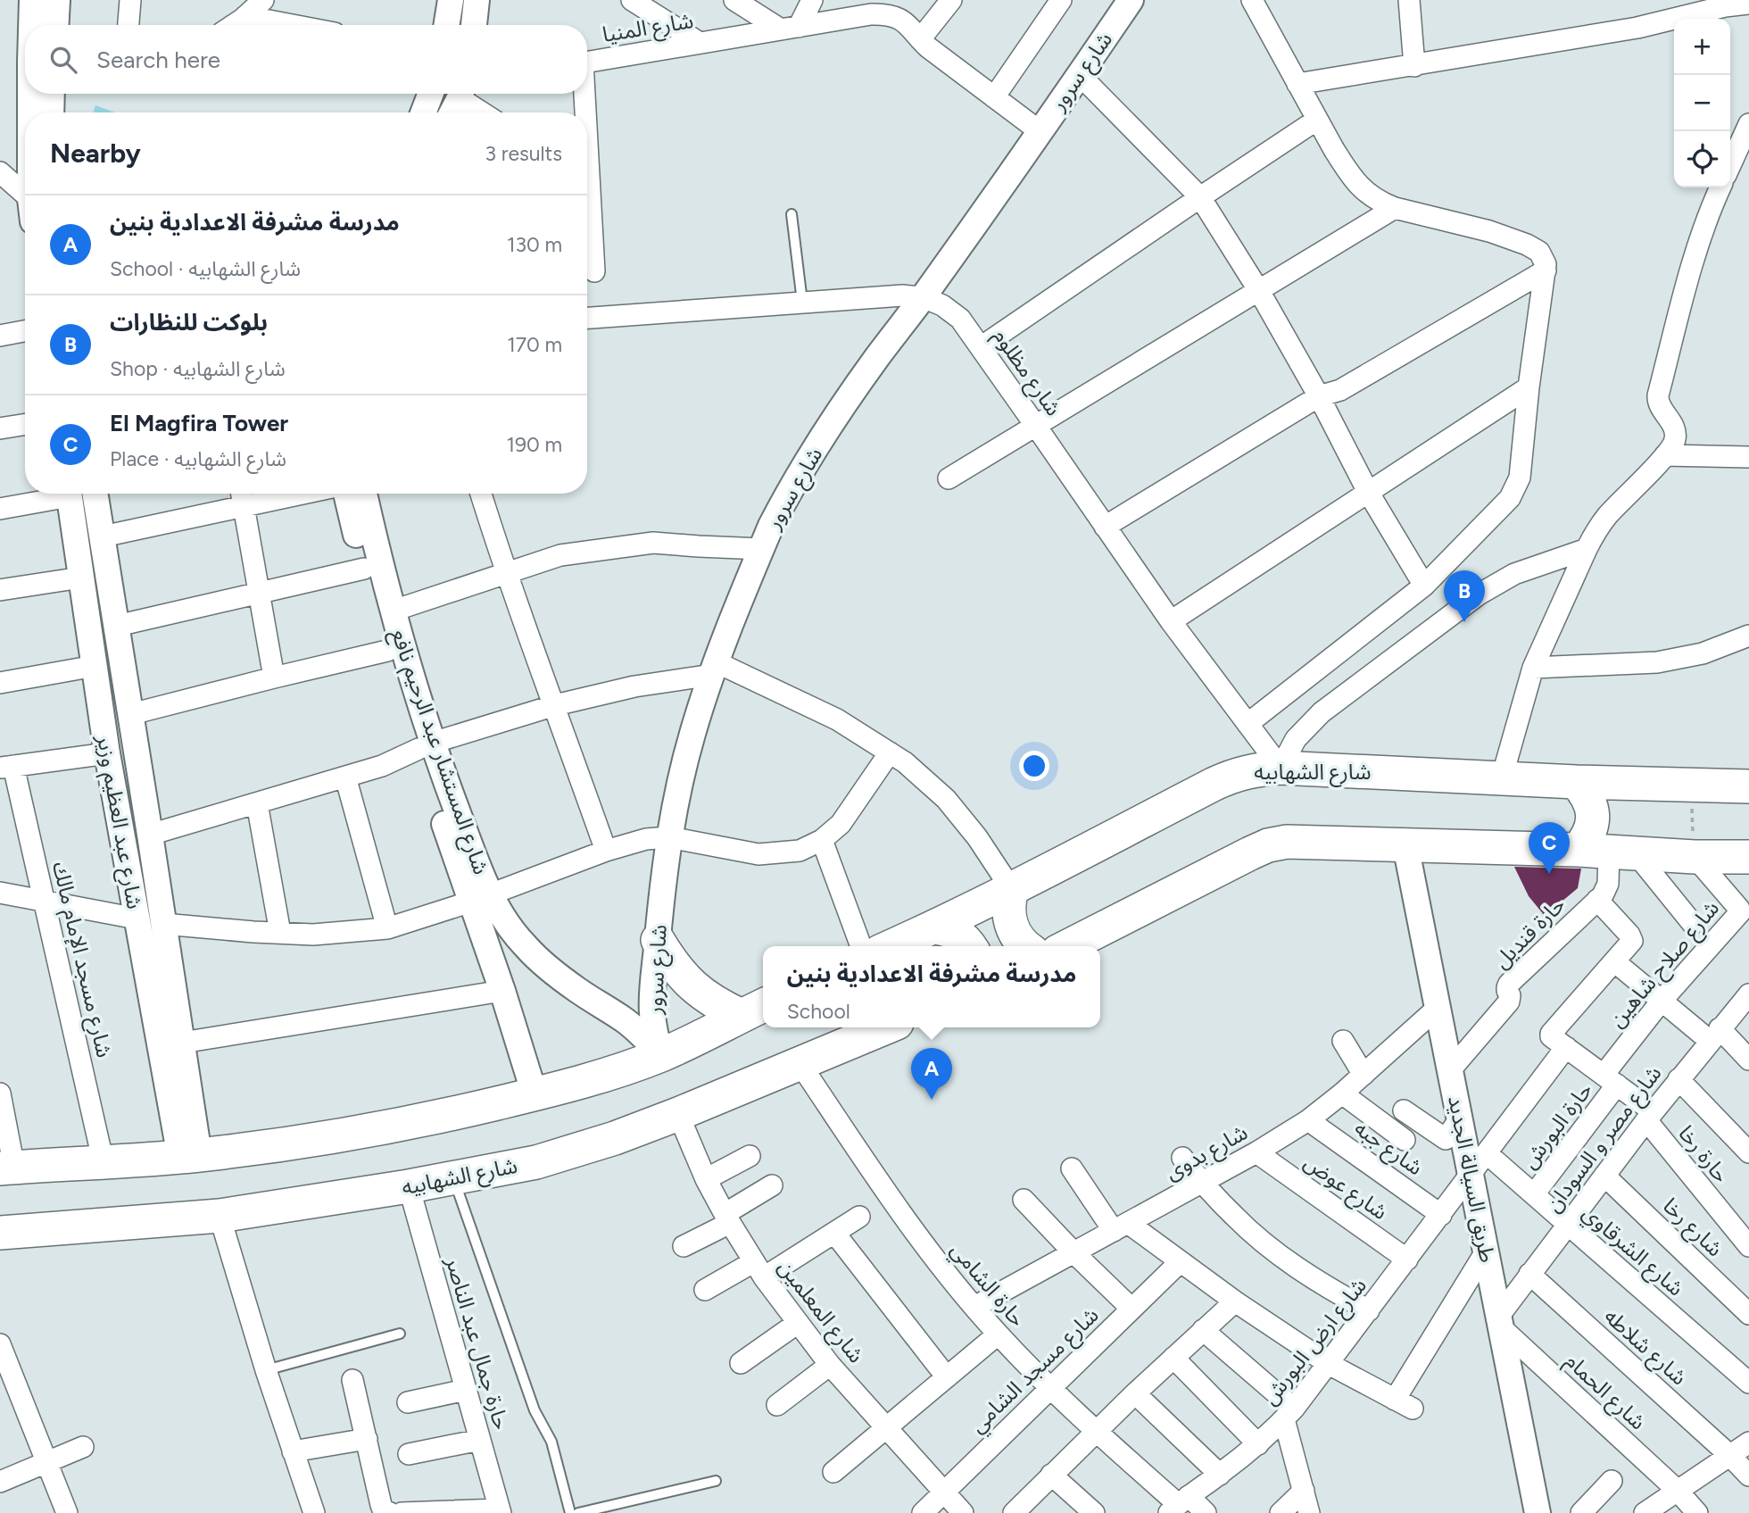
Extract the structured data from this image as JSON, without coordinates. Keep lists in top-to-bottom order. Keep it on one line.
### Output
{"streets":{"highway":["شارع الشهابيه"],"street":["شارع المنيا","شارع سرور","شارع مظلوم","شارع المستشار عبد الرحيم نافع","شارع عبد العظيم وزير","حارة قنديل","شارع مسجد الإمام مالك","شارع صلاح شاهين","حارة البورش","شارع مصر و السودان","شارع جبه","شارع بدوى","حارة رخا","طريق السيالة الجديد","شارع عوض","شارع رخا","شارع الشرقاوي","حارة الشامي","شارع المعلمين","شارع ارض البورش","حارة جمال عبد الناصر","شارع شلاطه","شارع مسجد الشامي","شارع الحمام"]},"crossings":[["شارع سرور","شارع مظلوم"],["شارع سرور","شارع المستشار عبد الرحيم نافع"],["شارع مظلوم","شارع الشهابيه"],["شارع الشهابيه","حارة الشامي"],["شارع الشهابيه","شارع المعلمين"],["شارع الشهابيه","حارة جمال عبد الناصر"],["حارة قنديل","طريق السيالة الجديد"],["حارة قنديل","شارع ارض البورش"],["شارع صلاح شاهين","حارة البورش"],["شارع صلاح شاهين","حارة رخا"],["حارة البورش","حارة رخا"],["حارة البورش","شارع الشرقاوي"],["شارع مصر و السودان","حارة رخا"],["شارع مصر و السودان","طريق السيالة الجديد"],["شارع مصر و السودان","شارع رخا"],["شارع مصر و السودان","شارع الشرقاوي"],["شارع مصر و السودان","شارع شلاطه"],["شارع مصر و السودان","شارع الحمام"],["شارع جبه","شارع بدوى"],["شارع جبه","شارع ارض البورش"],["شارع بدوى","طريق السيالة الجديد"],["شارع بدوى","شارع عوض"],["شارع بدوى","حارة الشامي"],["حارة رخا","شارع ارض البورش"],["طريق السيالة الجديد","شارع ارض البورش"],["طريق السيالة الجديد","شارع الحمام"],["شارع عوض","شارع ارض البورش"],["شارع الشرقاوي","شارع ارض البورش"],["حارة الشامي","شارع ارض البورش"],["حارة الشامي","شارع مسجد الشامي"],["شارع المعلمين","شارع مسجد الشامي"]],"page":{"map_buttons":["+","−"],"search":"Search here","heading":["Nearby","3 results"],"list":[{"mark":"A","name":"مدرسة مشرفة الاعدادية بنين","note":"School · شارع الشهابيه","value":"130 m"},{"mark":"B","name":"بلوكت للنظارات","note":"Shop · شارع الشهابيه","value":"170 m"},{"mark":"C","name":"El Magfira Tower","note":"Place · شارع الشهابيه","value":"190 m"}],"pins":["B","C","A"],"popup":["مدرسة مشرفة الاعدادية بنين","School"]}}
